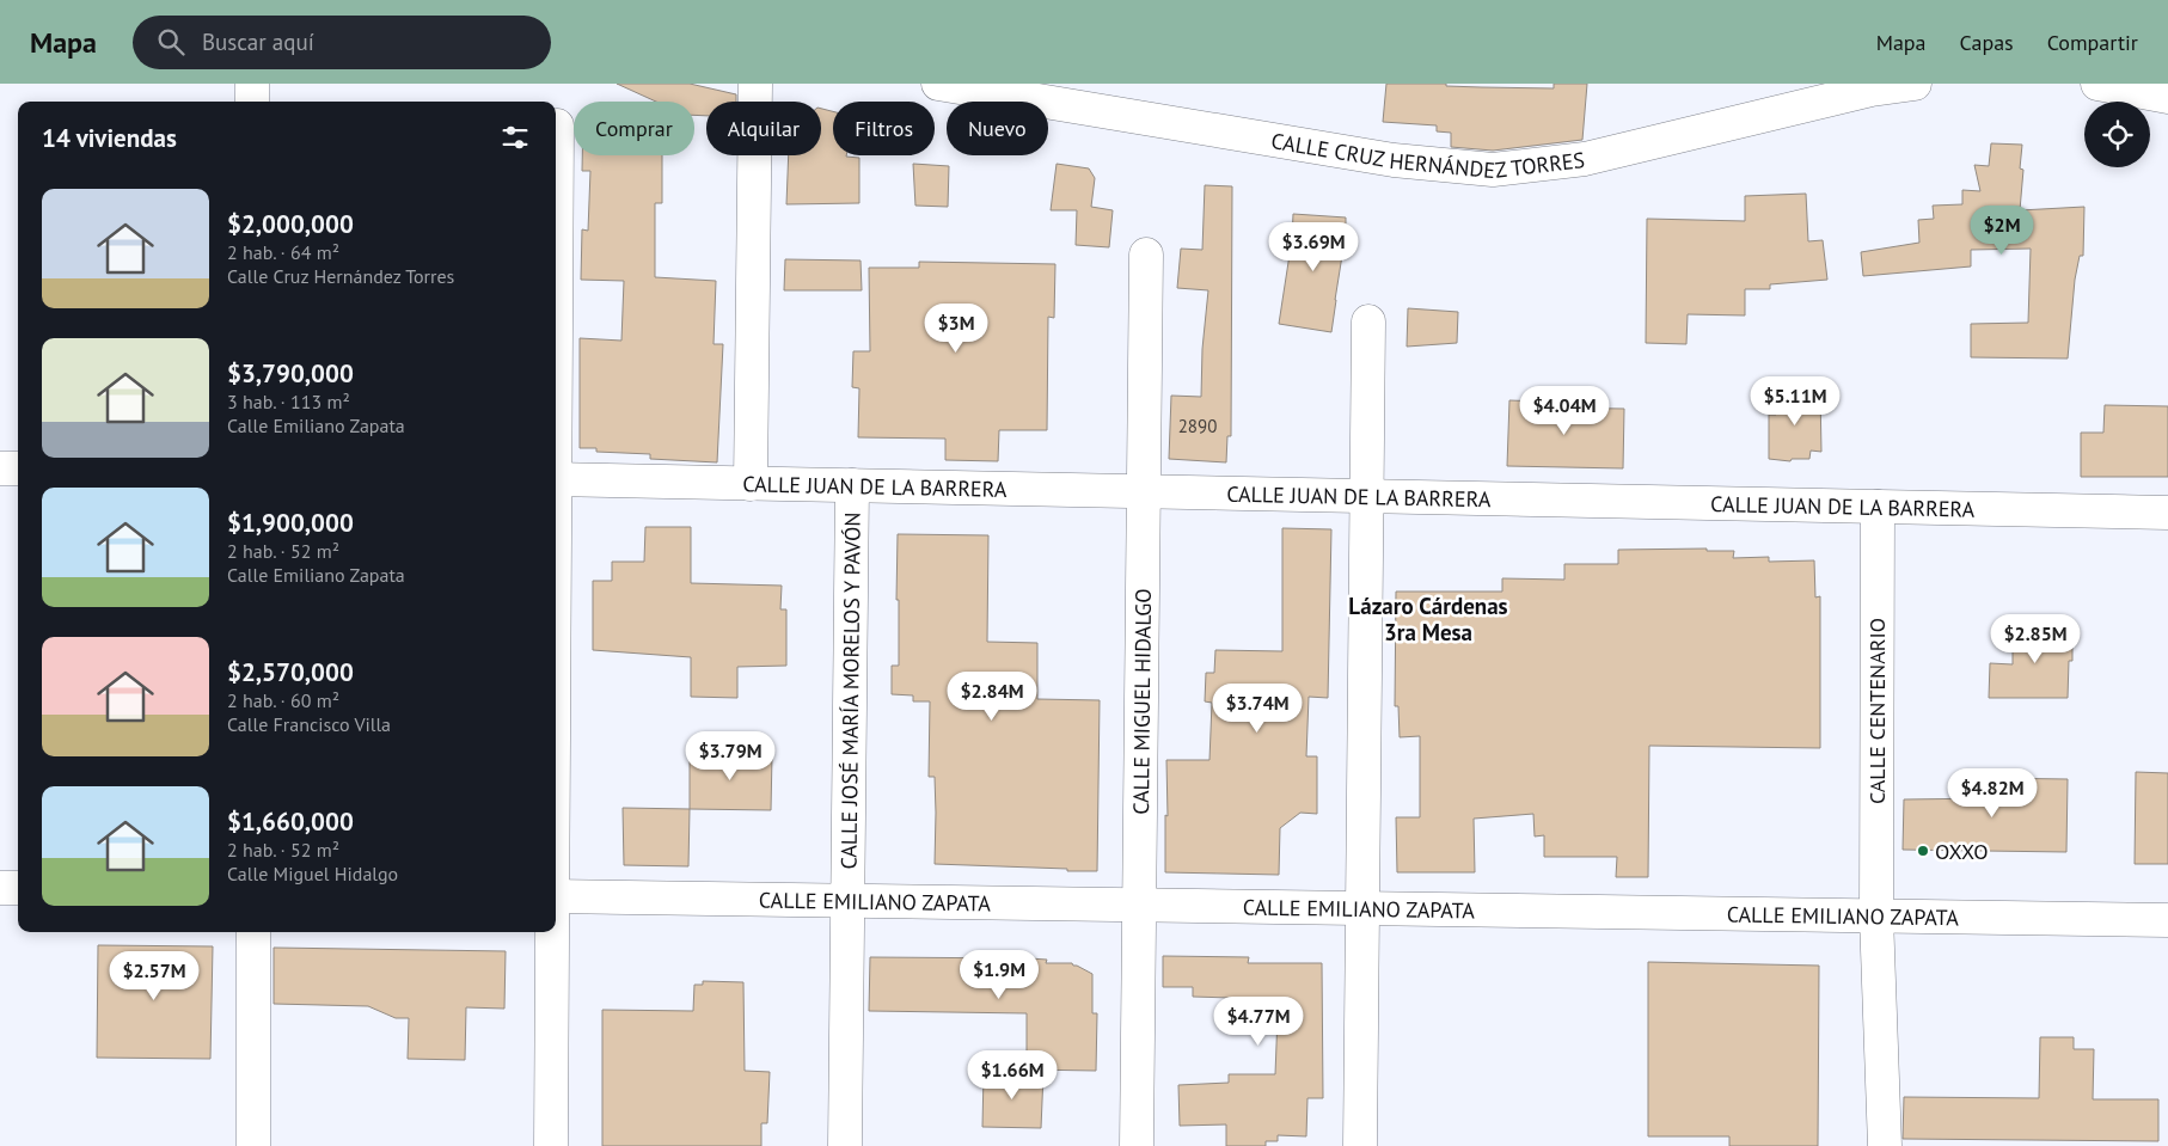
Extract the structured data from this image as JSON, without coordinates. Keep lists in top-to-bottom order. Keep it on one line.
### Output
{"streets":{"street":["CALLE CRUZ HERNÁNDEZ TORRES","CALLE JUAN DE LA BARRERA","CALLE JOSÉ MARÍA MORELOS Y PAVÓN","CALLE MIGUEL HIDALGO","CALLE CENTENARIO","CALLE EMILIANO ZAPATA"]},"crossings":[["CALLE JUAN DE LA BARRERA","CALLE JOSÉ MARÍA MORELOS Y PAVÓN"],["CALLE JUAN DE LA BARRERA","CALLE MIGUEL HIDALGO"],["CALLE JUAN DE LA BARRERA","CALLE CENTENARIO"],["CALLE JOSÉ MARÍA MORELOS Y PAVÓN","CALLE EMILIANO ZAPATA"],["CALLE MIGUEL HIDALGO","CALLE EMILIANO ZAPATA"],["CALLE CENTENARIO","CALLE EMILIANO ZAPATA"]],"districts":["Lázaro Cárdenas 3ra Mesa"],"places":["OXXO"],"house_numbers":["2890"],"page":{"header":"Mapa","search":"Buscar aquí","nav":["Mapa","Capas","Compartir"],"chip":["Comprar","Alquilar","Filtros","Nuevo"],"heading":"14 viviendas","list":[{"name":"$2,000,000","note":"2 hab. · 64 m² · Calle Cruz Hernández Torres"},{"name":"$3,790,000","note":"3 hab. · 113 m² · Calle Emiliano Zapata"},{"name":"$1,900,000","note":"2 hab. · 52 m² · Calle Emiliano Zapata"},{"name":"$2,570,000","note":"2 hab. · 60 m² · Calle Francisco Villa"},{"name":"$1,660,000","note":"2 hab. · 52 m² · Calle Miguel Hidalgo"}],"price":["$2M","$3.69M","$3M","$5.11M","$4.04M","$2.85M","$2.84M","$3.74M","$3.79M","$4.82M","$1.9M","$2.57M","$4.77M","$1.66M"]}}
